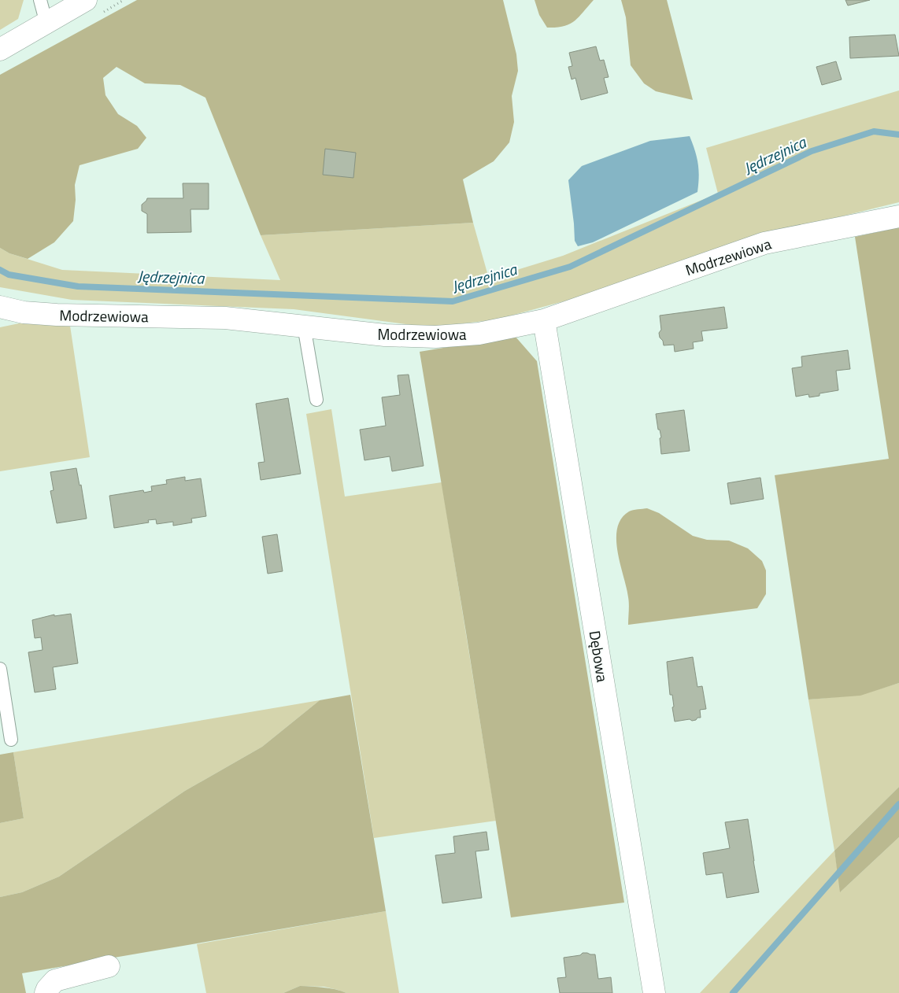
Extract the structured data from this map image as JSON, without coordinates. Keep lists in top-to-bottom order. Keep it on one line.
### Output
{"streets":{"street":["Modrzewiowa","Dębowa"]},"crossings":[["Modrzewiowa","Dębowa"]],"water":["Jędrzejnica"]}
